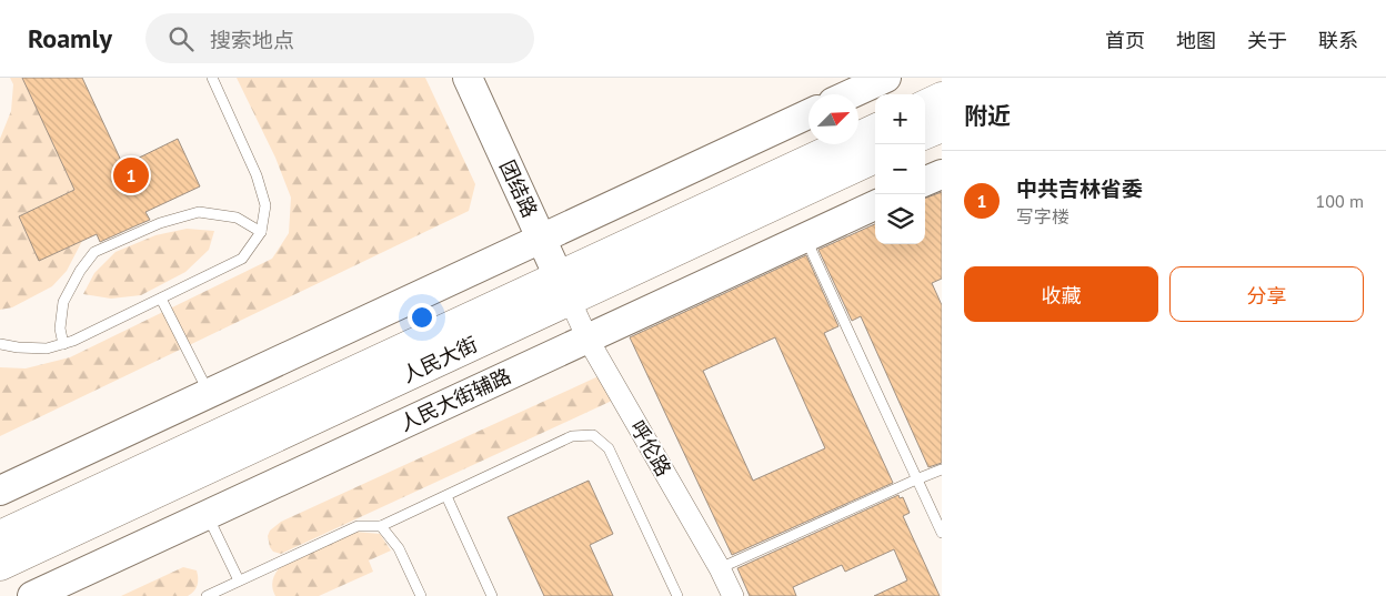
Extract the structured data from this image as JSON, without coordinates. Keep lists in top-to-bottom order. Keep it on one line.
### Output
{"streets":{"main road":["团结路","人民大街","人民大街辅路"],"street":["呼伦路"]},"crossings":[["团结路","人民大街"],["团结路","呼伦路"],["人民大街","呼伦路"],["人民大街辅路","呼伦路"]],"north":"top right","page":{"header":"Roamly","search":"搜索地点","nav":["首页","地图","关于","联系"],"heading":"附近","map_buttons":["+","−"],"list":[{"mark":"1","name":"中共吉林省委","note":"写字楼","value":"100 m"}],"pins":"1","buttons":["收藏","分享"]}}
